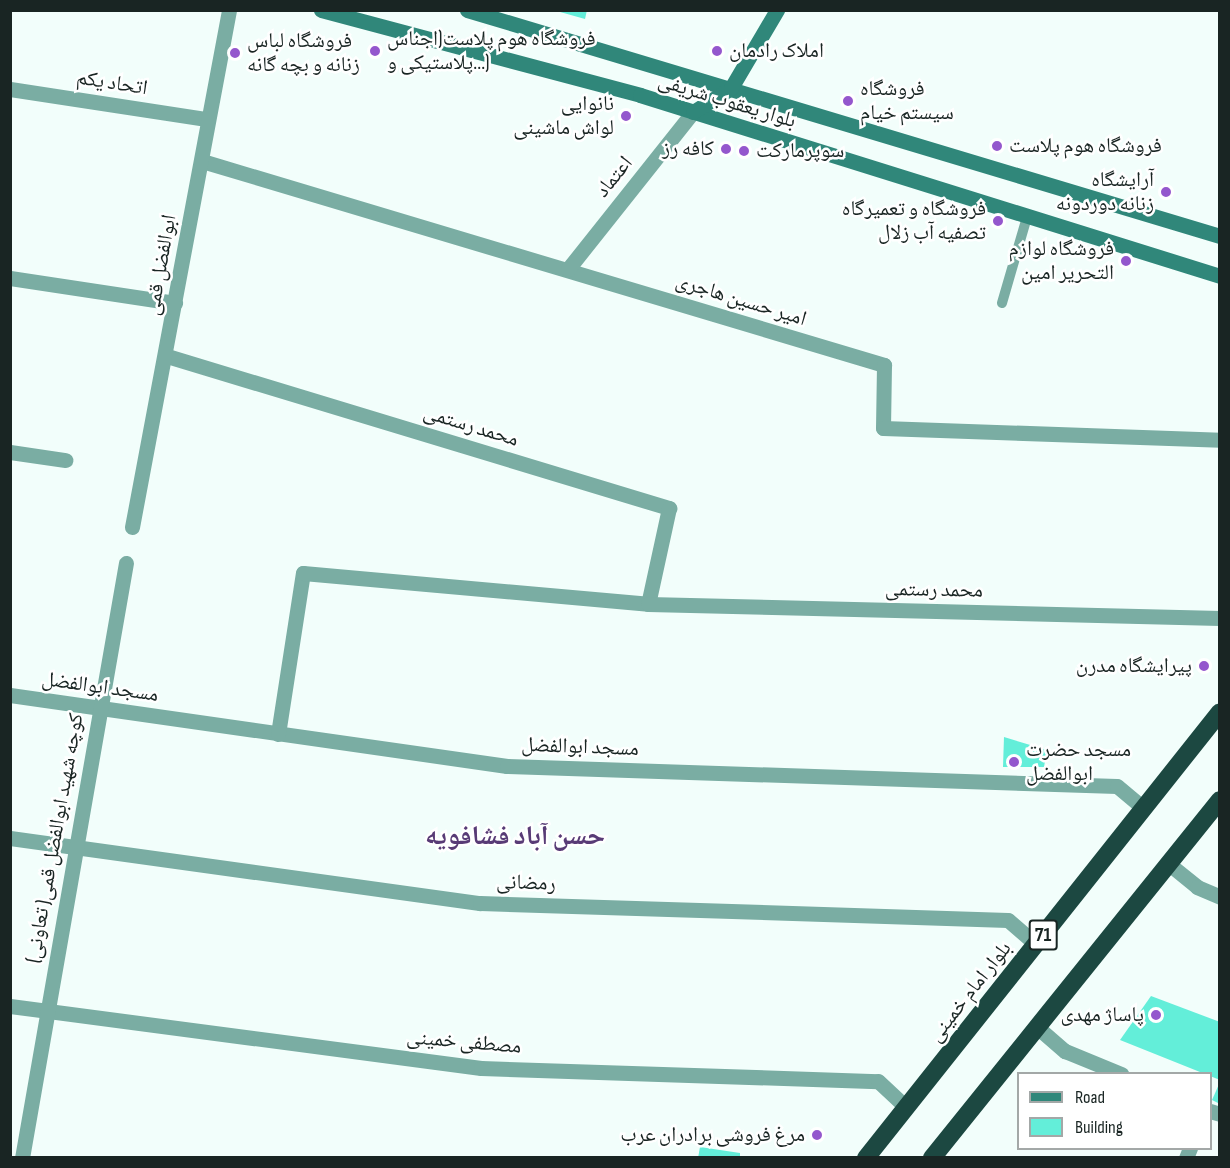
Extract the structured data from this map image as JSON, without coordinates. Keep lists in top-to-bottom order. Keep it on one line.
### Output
{"streets":{"highway":["71","بلوار امام خمینی"],"main road":["بلوار یعقوب شریفی"],"street":["اتحاد یکم","اعتماد","ابوالفضل قمی","امیر حسین هاجری","محمد رستمی","مسجد ابوالفضل","کوچه شهید ابوالفضل قمی( تعاونی)","رمضانی","مصطفی خمینی"]},"crossings":[["اتحاد یکم","ابوالفضل قمی"],["بلوار یعقوب شریفی","اعتماد"],["اعتماد","امیر حسین هاجری"],["ابوالفضل قمی","امیر حسین هاجری"],["ابوالفضل قمی","محمد رستمی"],["محمد رستمی","مسجد ابوالفضل"],["مسجد ابوالفضل","کوچه شهید ابوالفضل قمی( تعاونی)"],["مسجد ابوالفضل","بلوار امام خمینی"],["کوچه شهید ابوالفضل قمی( تعاونی)","رمضانی"],["کوچه شهید ابوالفضل قمی( تعاونی)","مصطفی خمینی"],["رمضانی","بلوار امام خمینی"],["بلوار امام خمینی","مصطفی خمینی"]],"districts":["حسن آباد فشافویه"],"places":["فروشگاه هوم پلاست(اجناس پلاستیکی و...)","املاک رادمان","فروشگاه لباس زنانه و بچه گانه","فروشگاه سیستم خیام","نانوایی لواش ماشینی","فروشگاه هوم پلاست","کافه رز","سوپرمارکت","آرایشگاه زنانه دوردونه","فروشگاه و تعمیرگاه تصفیه آب زلال","فروشگاه لوازم التحریر امین","پیرایشگاه مدرن","مسجد حضرت ابوالفضل","پاساژ مهدی","مرغ فروشی برادران عرب"],"legend":["Road","Building"]}
